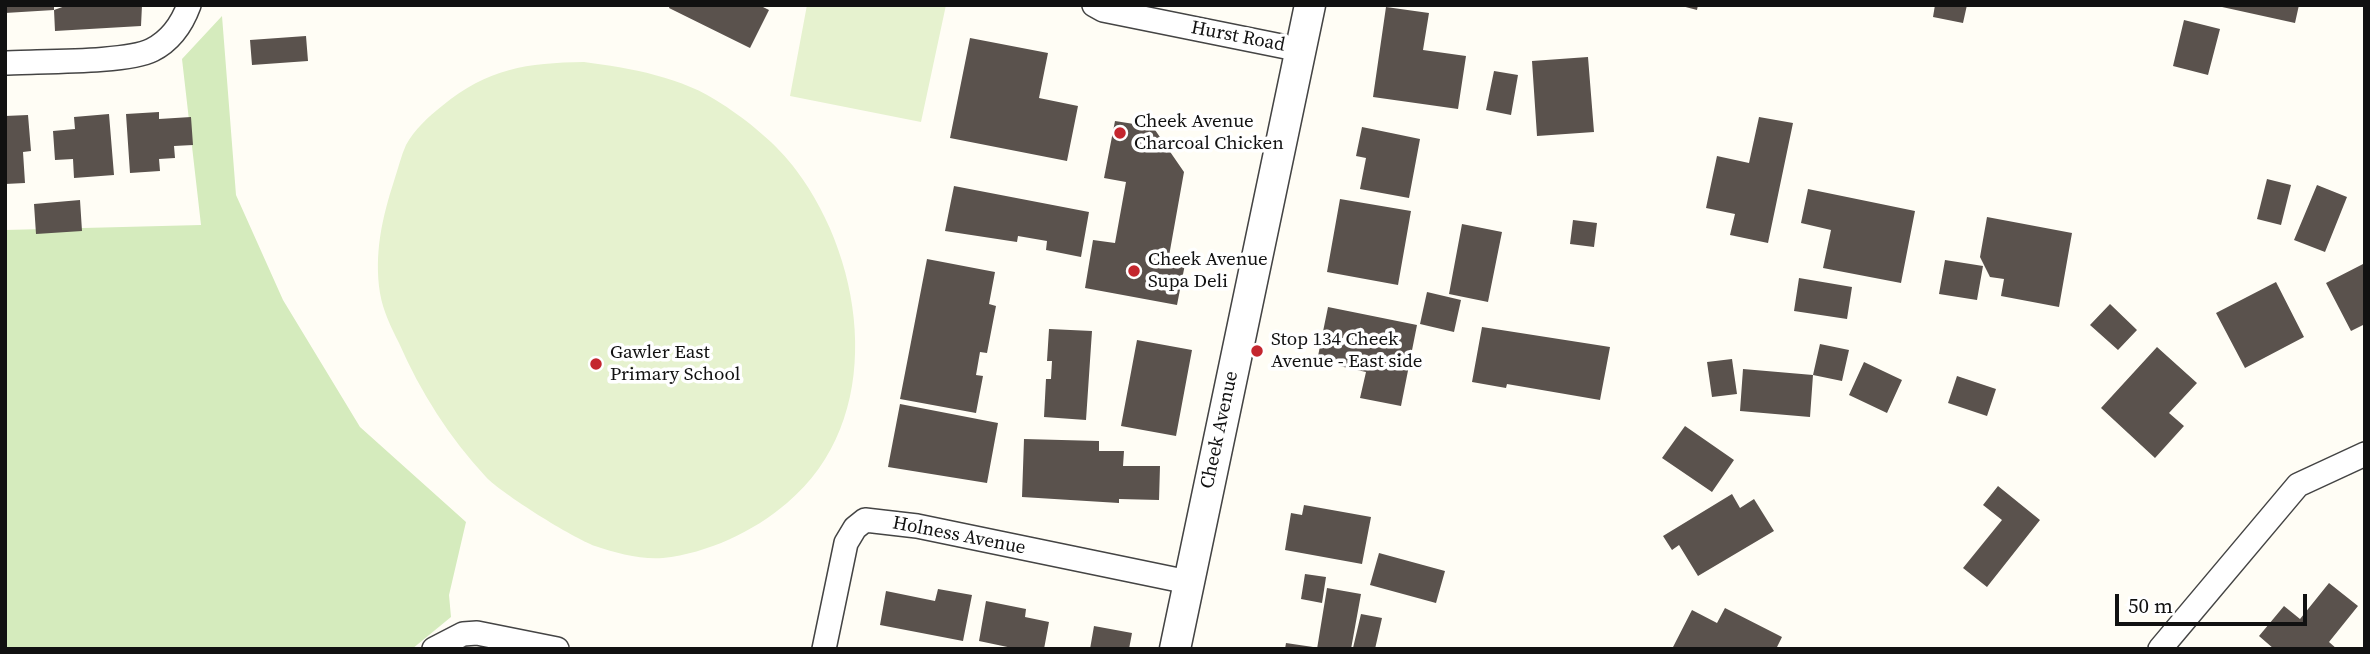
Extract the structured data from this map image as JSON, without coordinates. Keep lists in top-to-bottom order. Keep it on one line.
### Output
{"streets":{"street":["Hurst Road","Cheek Avenue","Holness Avenue"]},"crossings":[["Hurst Road","Cheek Avenue"],["Cheek Avenue","Holness Avenue"]],"places":["Cheek Avenue Charcoal Chicken","Cheek Avenue Supa Deli","Stop 134 Cheek Avenue - East side","Gawler East Primary School"],"scale_bar":"50 m"}
